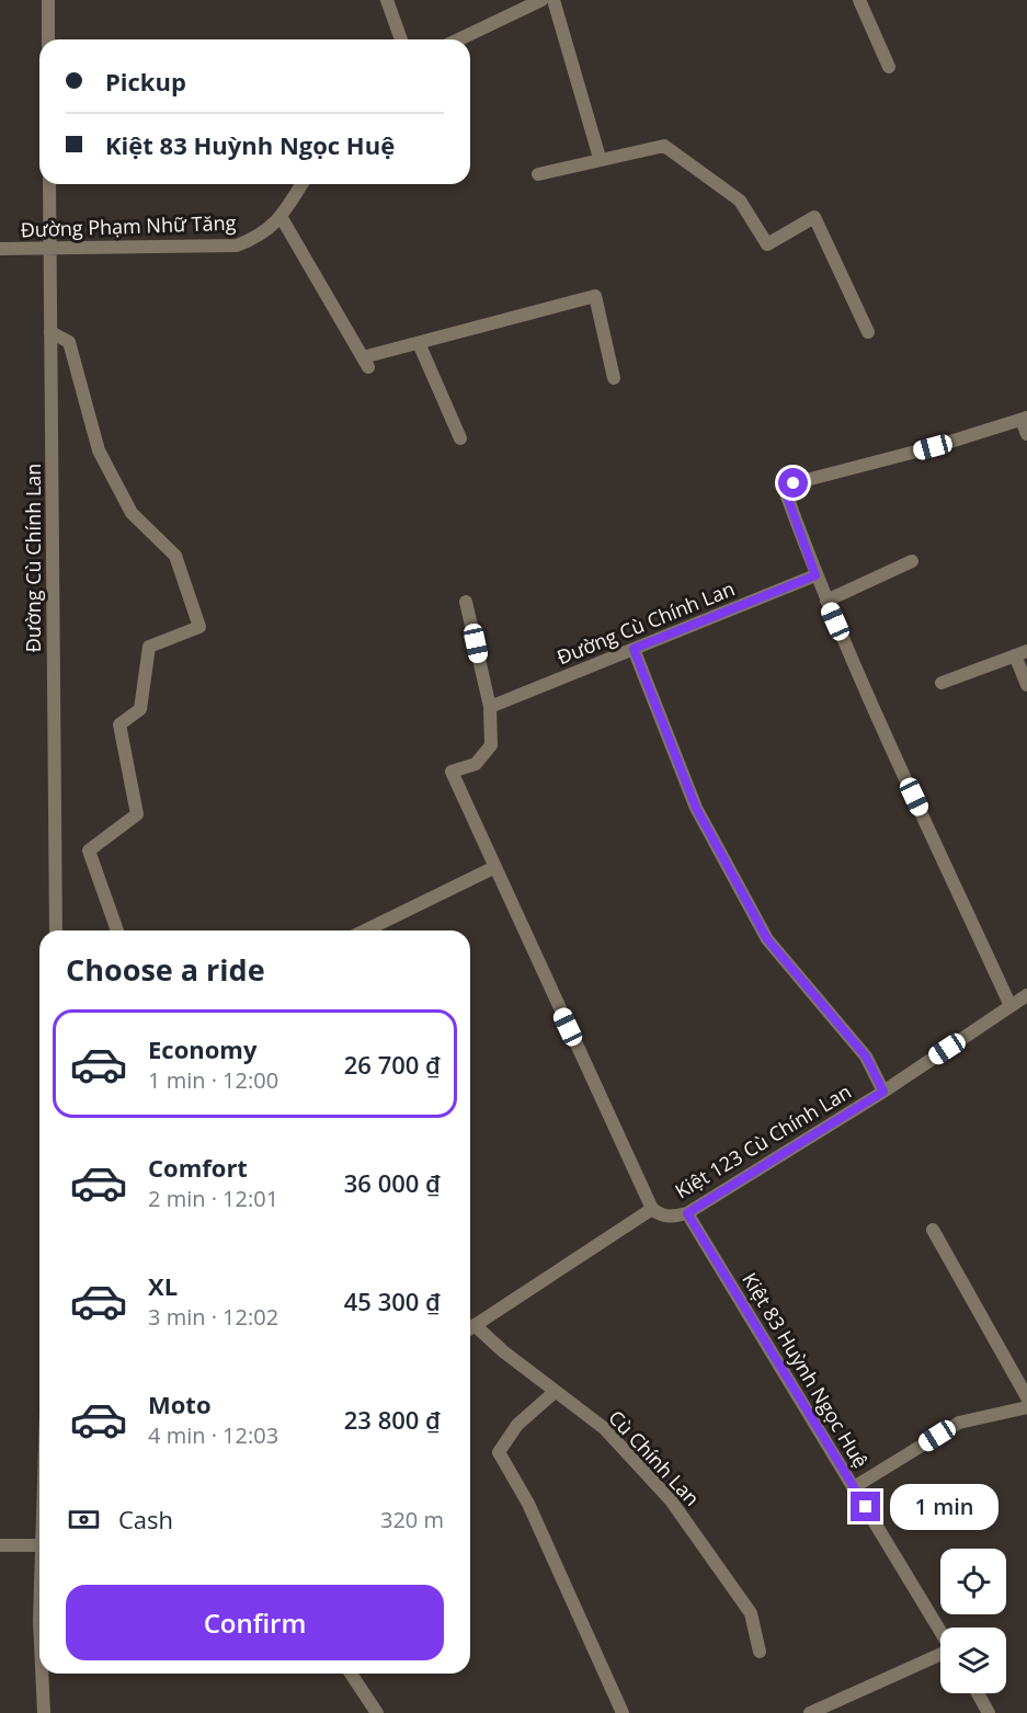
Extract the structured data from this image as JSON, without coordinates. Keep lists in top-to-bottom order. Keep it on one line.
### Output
{"streets":{"street":["Đường Phạm Nhữ Tăng","Đường Cù Chính Lan","Kiệt 123 Cù Chính Lan","Kiệt 83 Huỳnh Ngọc Huệ","Cù Chính Lan"]},"crossings":[["Đường Phạm Nhữ Tăng","Đường Cù Chính Lan"],["Đường Cù Chính Lan","Kiệt 123 Cù Chính Lan"],["Kiệt 123 Cù Chính Lan","Kiệt 83 Huỳnh Ngọc Huệ"]],"page":{"banner":["Pickup","Kiệt 83 Huỳnh Ngọc Huệ"],"heading":"Choose a ride","list":[{"name":"Economy","note":"1 min · 12:00","value":"26 700 ₫"},{"name":"Comfort","note":"2 min · 12:01","value":"36 000 ₫"},{"name":"XL","note":"3 min · 12:02","value":"45 300 ₫"},{"name":"Moto","note":"4 min · 12:03","value":"23 800 ₫"}],"pay":["Cash","320 m"],"bubble":"1 min","buttons":"Confirm"}}
